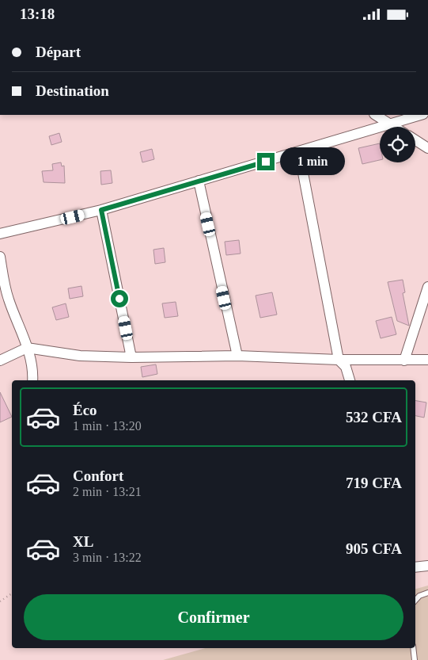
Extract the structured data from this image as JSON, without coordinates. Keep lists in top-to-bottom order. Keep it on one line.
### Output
{"page":{"status":"13:18","banner":["Départ","Destination"],"bubble":"1 min","list":[{"name":"Éco","note":"1 min · 13:20","value":"532 CFA"},{"name":"Confort","note":"2 min · 13:21","value":"719 CFA"},{"name":"XL","note":"3 min · 13:22","value":"905 CFA"}],"buttons":"Confirmer"}}
